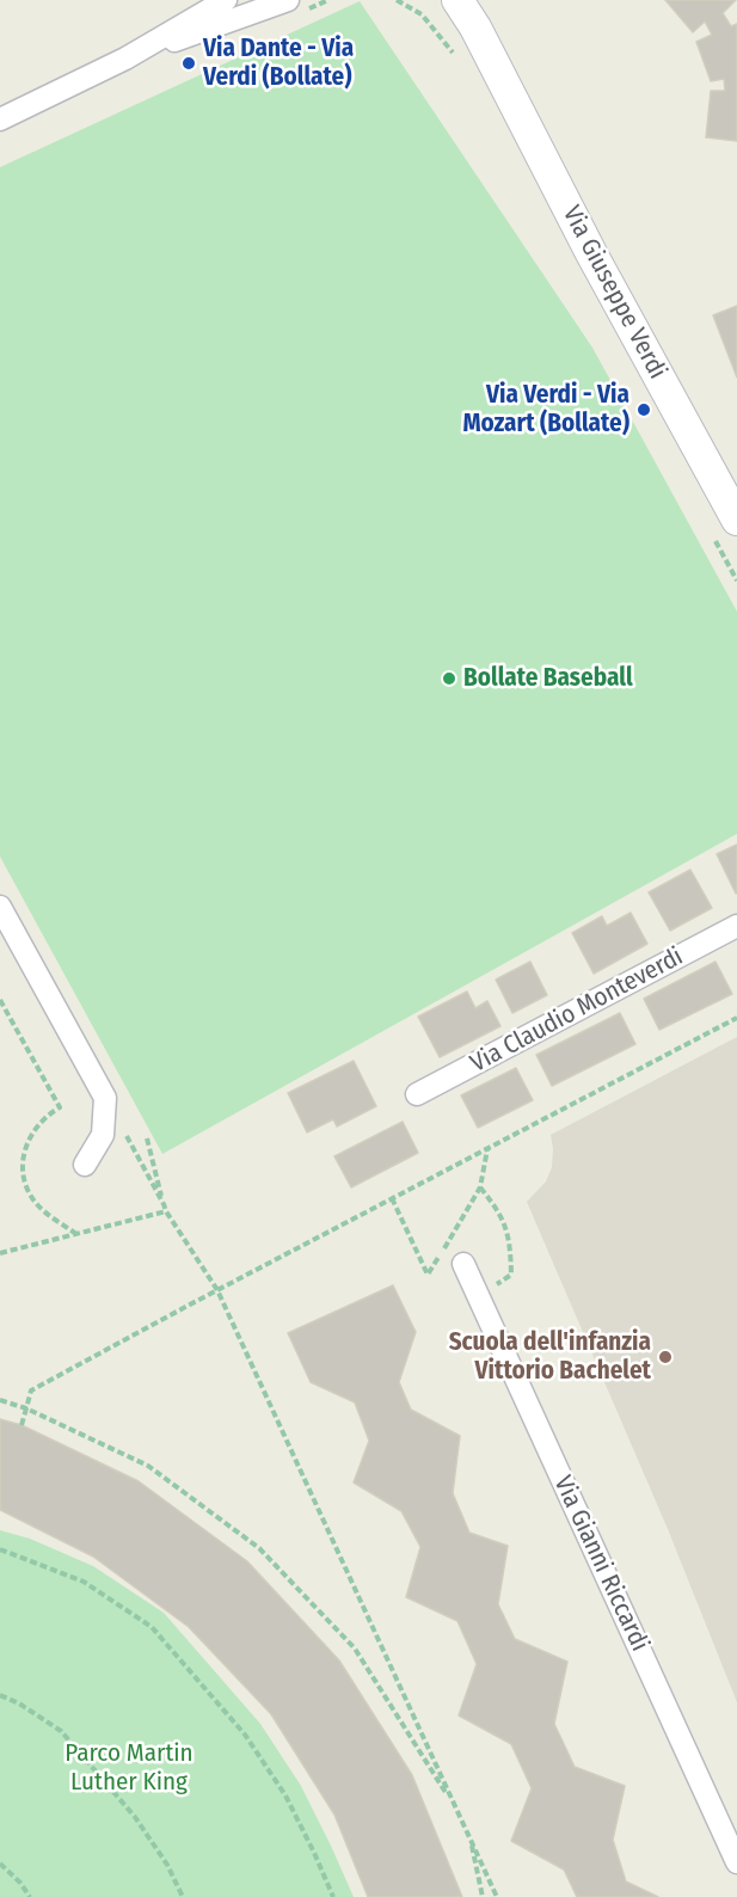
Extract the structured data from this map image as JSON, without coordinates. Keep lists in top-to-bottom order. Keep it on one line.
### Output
{"streets":{"street":["Via Giuseppe Verdi","Via Claudio Monteverdi","Via Gianni Riccardi"]},"parks":["Parco Martin Luther King"],"places":["Via Dante - Via Verdi (Bollate)","Via Verdi - Via Mozart (Bollate)","Bollate Baseball","Scuola dell'infanzia Vittorio Bachelet"]}
